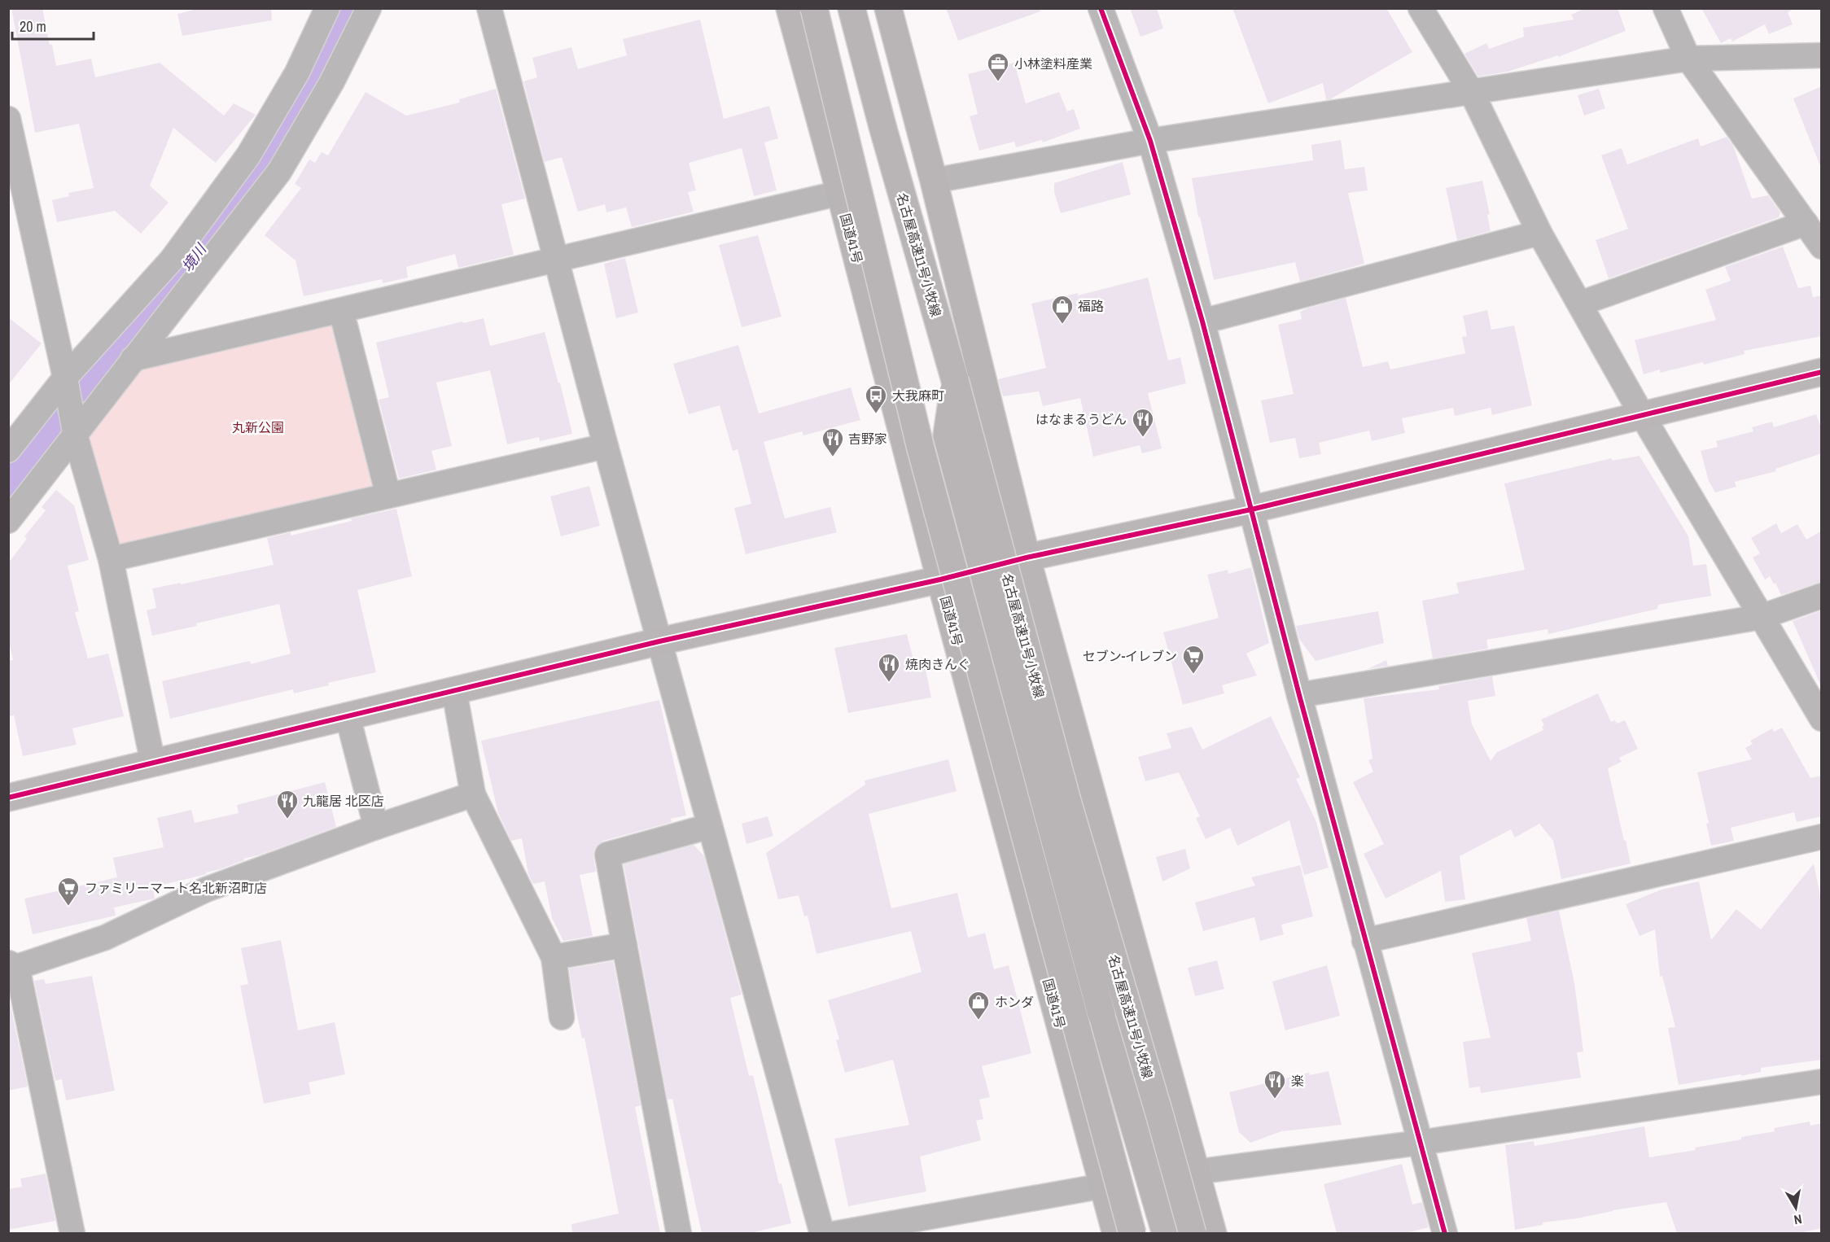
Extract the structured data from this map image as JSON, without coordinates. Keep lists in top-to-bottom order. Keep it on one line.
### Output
{"streets":{"highway":["国道41号","名古屋高速11号小牧線"]},"water":["境川"],"parks":["丸新公園"],"places":{"office":["小林塗料産業"],"shop":["福路","ホンダ"],"bus stop":["大我麻町"],"restaurant":["はなまるうどん","吉野家","焼肉きんぐ","九龍居 北区店","楽"],"supermarket":["セブン-イレブン","ファミリーマート名北新沼町店"]},"scale_bar":"20 m","north":"bottom"}
